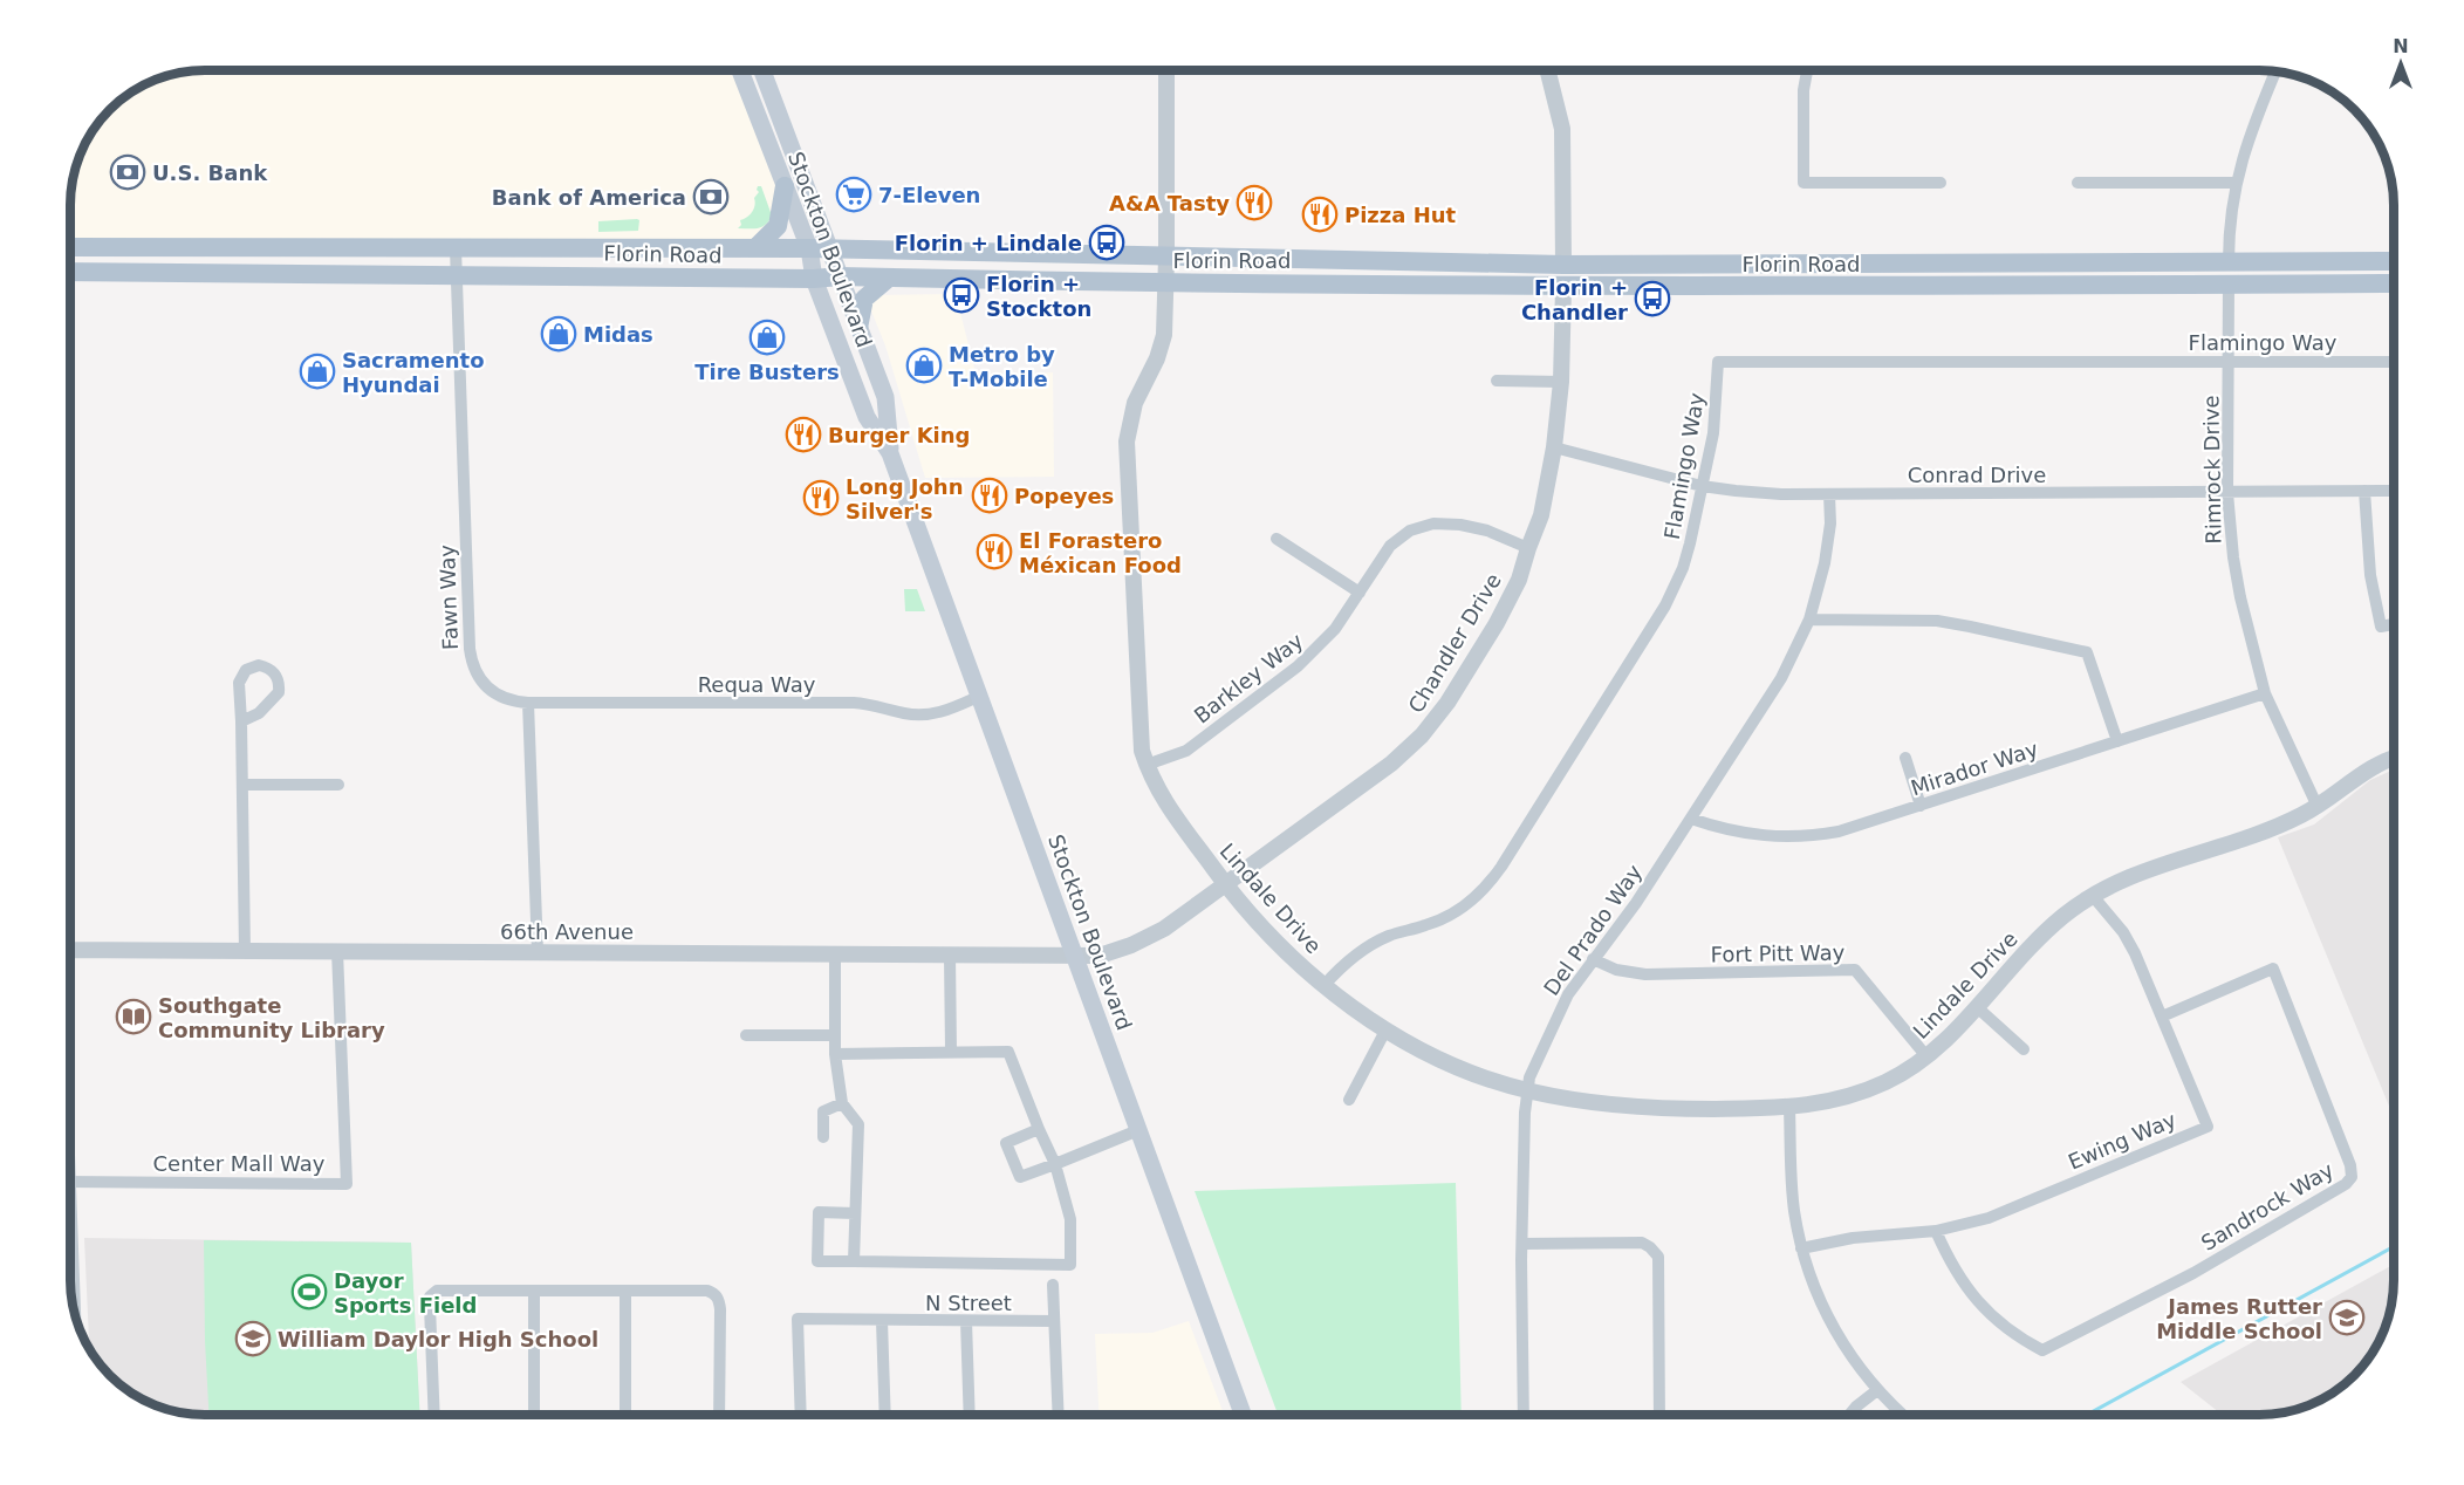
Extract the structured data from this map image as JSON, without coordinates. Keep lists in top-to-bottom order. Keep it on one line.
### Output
{"streets":{"main road":["Stockton Boulevard","Florin Road"],"street":["Flamingo Way","Rimrock Drive","Conrad Drive","Fawn Way","Chandler Drive","Barkley Way","Requa Way","Mirador Way","Lindale Drive","Del Prado Way","66th Avenue","Fort Pitt Way","Ewing Way","Center Mall Way","Sandrock Way","N Street"]},"crossings":[["Stockton Boulevard","Florin Road"],["Stockton Boulevard","Chandler Drive"],["Stockton Boulevard","Requa Way"],["Stockton Boulevard","66th Avenue"],["Florin Road","Rimrock Drive"],["Florin Road","Fawn Way"],["Florin Road","Chandler Drive"],["Florin Road","Lindale Drive"],["Flamingo Way","Rimrock Drive"],["Flamingo Way","Conrad Drive"],["Flamingo Way","Lindale Drive"],["Rimrock Drive","Conrad Drive"],["Rimrock Drive","Mirador Way"],["Rimrock Drive","Lindale Drive"],["Conrad Drive","Chandler Drive"],["Conrad Drive","Del Prado Way"],["Fawn Way","Requa Way"],["Chandler Drive","Barkley Way"],["Chandler Drive","Lindale Drive"],["Chandler Drive","66th Avenue"],["Barkley Way","Lindale Drive"],["Mirador Way","Del Prado Way"],["Lindale Drive","Del Prado Way"],["Lindale Drive","Fort Pitt Way"],["Lindale Drive","Ewing Way"],["Del Prado Way","Fort Pitt Way"],["66th Avenue","Center Mall Way"],["Ewing Way","Sandrock Way"]],"places":{"bank":["U.S. Bank","Bank of America"],"supermarket":["7-Eleven"],"restaurant":["A&A Tasty","Pizza Hut","Burger King","Popeyes","Long John Silver's","El Forastero Méxican Food"],"bus stop":["Florin + Lindale","Florin + Stockton","Florin + Chandler"],"shop":["Midas","Tire Busters","Metro by T-Mobile","Sacramento Hyundai"],"library":["Southgate Community Library"],"sports":["Dayor Sports Field"],"school or university":["James Rutter Middle School","William Daylor High School"]},"north":"top"}
